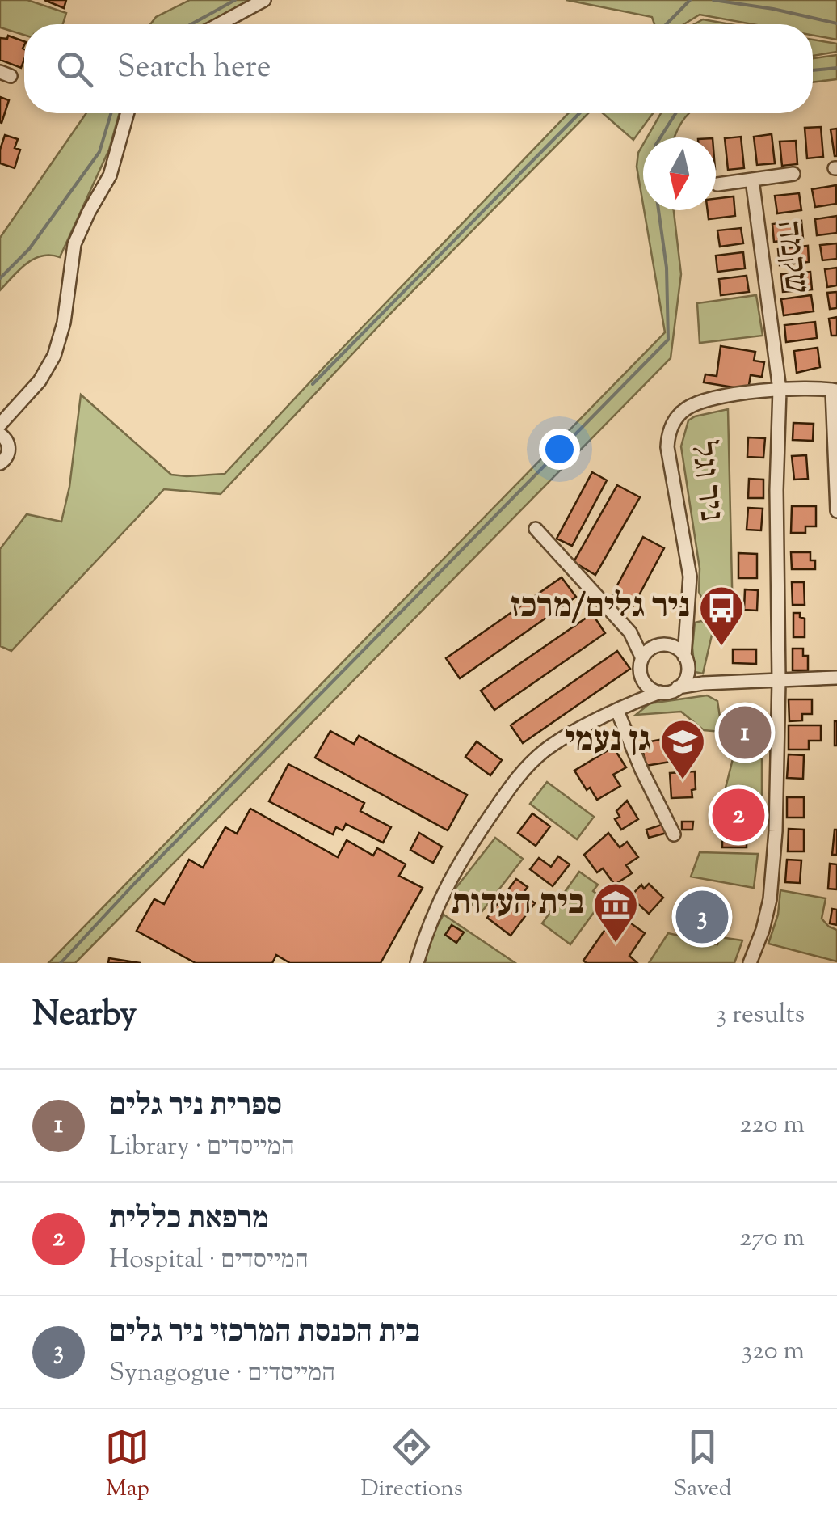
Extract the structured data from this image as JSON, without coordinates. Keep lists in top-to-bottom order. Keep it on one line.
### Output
{"streets":{"street":["שקמה","ניר וגל"]},"crossings":[["שקמה","ניר וגל"]],"places":{"bus stop":["ניר גלים/מרכז"],"school or university":["גן נעמי"],"museum":["בית העדות"]},"north":"bottom","page":{"search":"Search here","pins":["1","2","3"],"heading":["Nearby","3 results"],"list":[{"mark":"1","name":"ספרית ניר גלים","note":"Library · המייסדים","value":"220 m"},{"mark":"2","name":"מרפאת כללית","note":"Hospital · המייסדים","value":"270 m"},{"mark":"3","name":"בית הכנסת המרכזי ניר גלים","note":"Synagogue · המייסדים","value":"320 m"}],"nav":["Map","Directions","Saved"]}}
